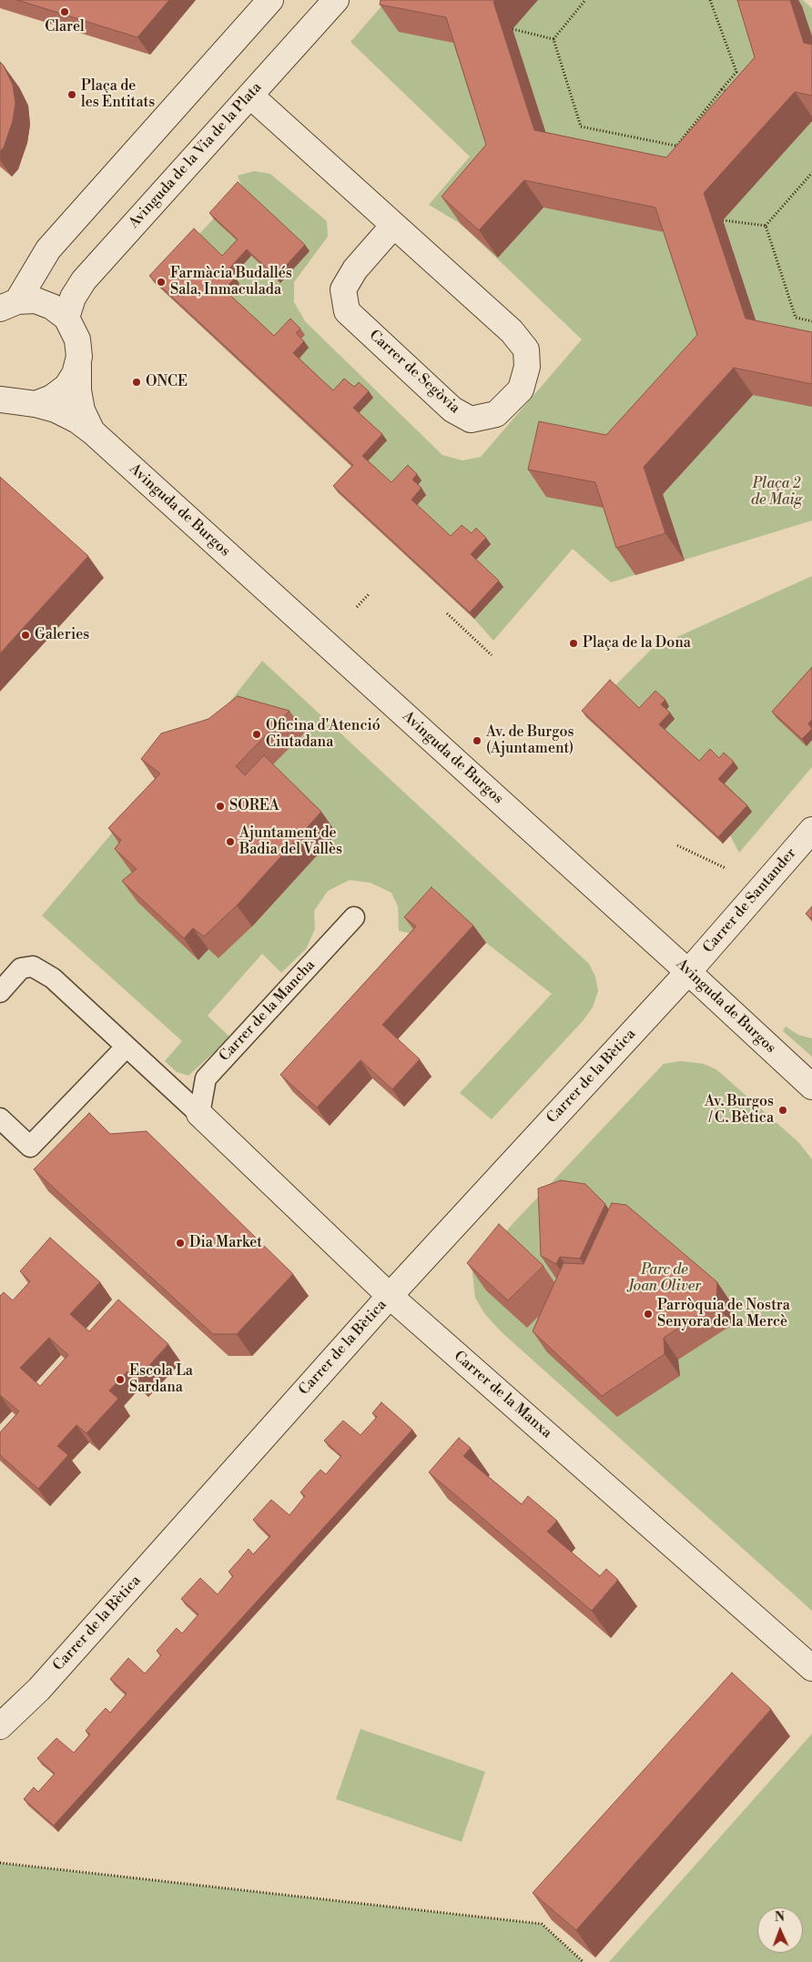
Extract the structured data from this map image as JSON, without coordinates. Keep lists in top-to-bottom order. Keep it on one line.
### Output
{"streets":{"street":["Avinguda de la Via de la Plata","Carrer de Segòvia","Avinguda de Burgos","Carrer de Santander","Carrer de la Bètica","Carrer de la Manxa"],"lane":["Carrer de la Mancha"]},"crossings":[["Avinguda de la Via de la Plata","Carrer de Segòvia"],["Avinguda de la Via de la Plata","Avinguda de Burgos"],["Avinguda de Burgos","Carrer de Santander"],["Avinguda de Burgos","Carrer de la Bètica"],["Carrer de Santander","Carrer de la Bètica"],["Carrer de la Mancha","Carrer de la Manxa"],["Carrer de la Bètica","Carrer de la Manxa"]],"parks":["Plaça 2 de Maig","Parc de Joan Oliver"],"places":["Clarel","Plaça de les Entitats","Farmàcia Budallés Sala, Inmaculada","ONCE","Galeries","Plaça de la Dona","Oficina d'Atenció Ciutadana","Av. de Burgos (Ajuntament)","SOREA","Ajuntament de Badia del Vallès","Av. Burgos / C. Bètica","Dia Market","Parròquia de Nostra Senyora de la Mercè","Escola La Sardana"],"north":"top"}
